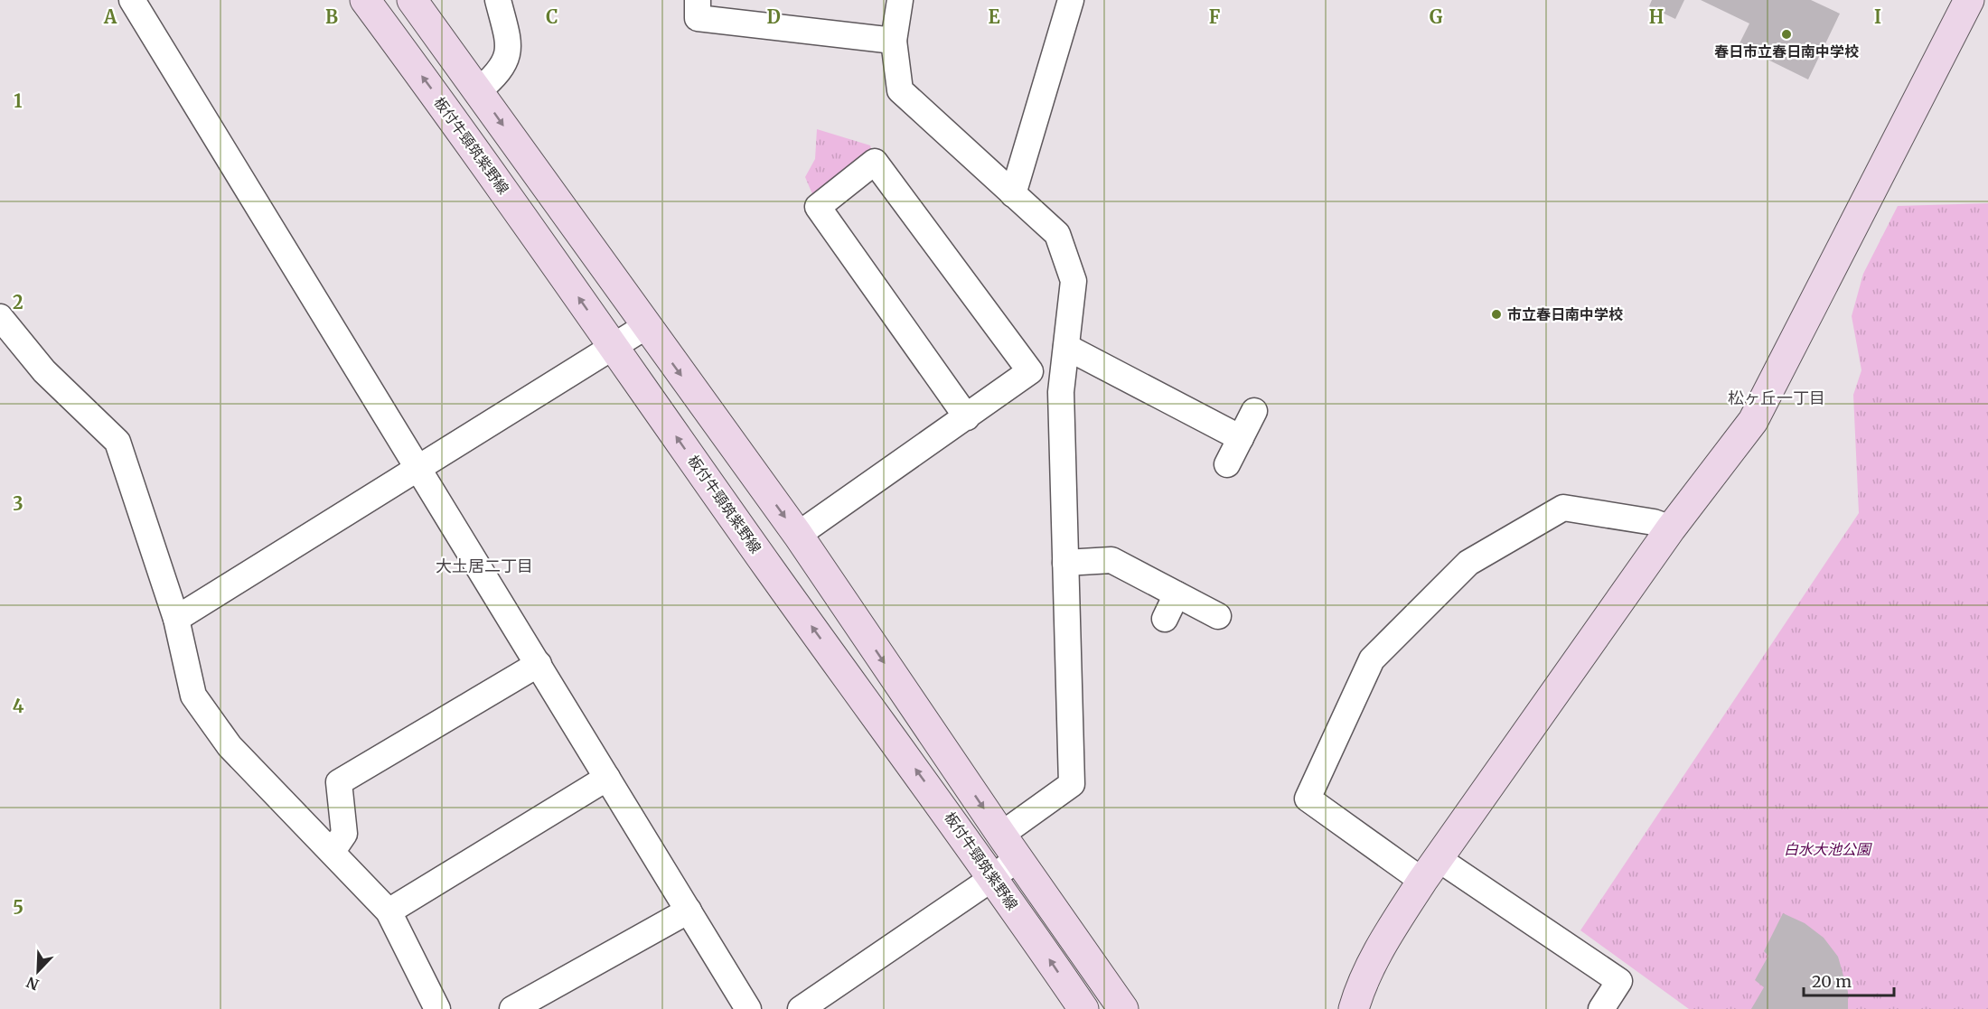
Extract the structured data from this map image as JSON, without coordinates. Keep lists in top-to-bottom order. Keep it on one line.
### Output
{"streets":{"main road":["板付牛頸筑紫野線"]},"districts":["松ヶ丘一丁目","大土居二丁目"],"parks":["白水大池公園"],"places":["春日市立春日南中学校","市立春日南中学校"],"scale_bar":"20 m","north":"bottom left","grid":{"columns":["A","B","C","D","E","F","G","H","I"],"rows":["1","2","3","4","5"]}}
